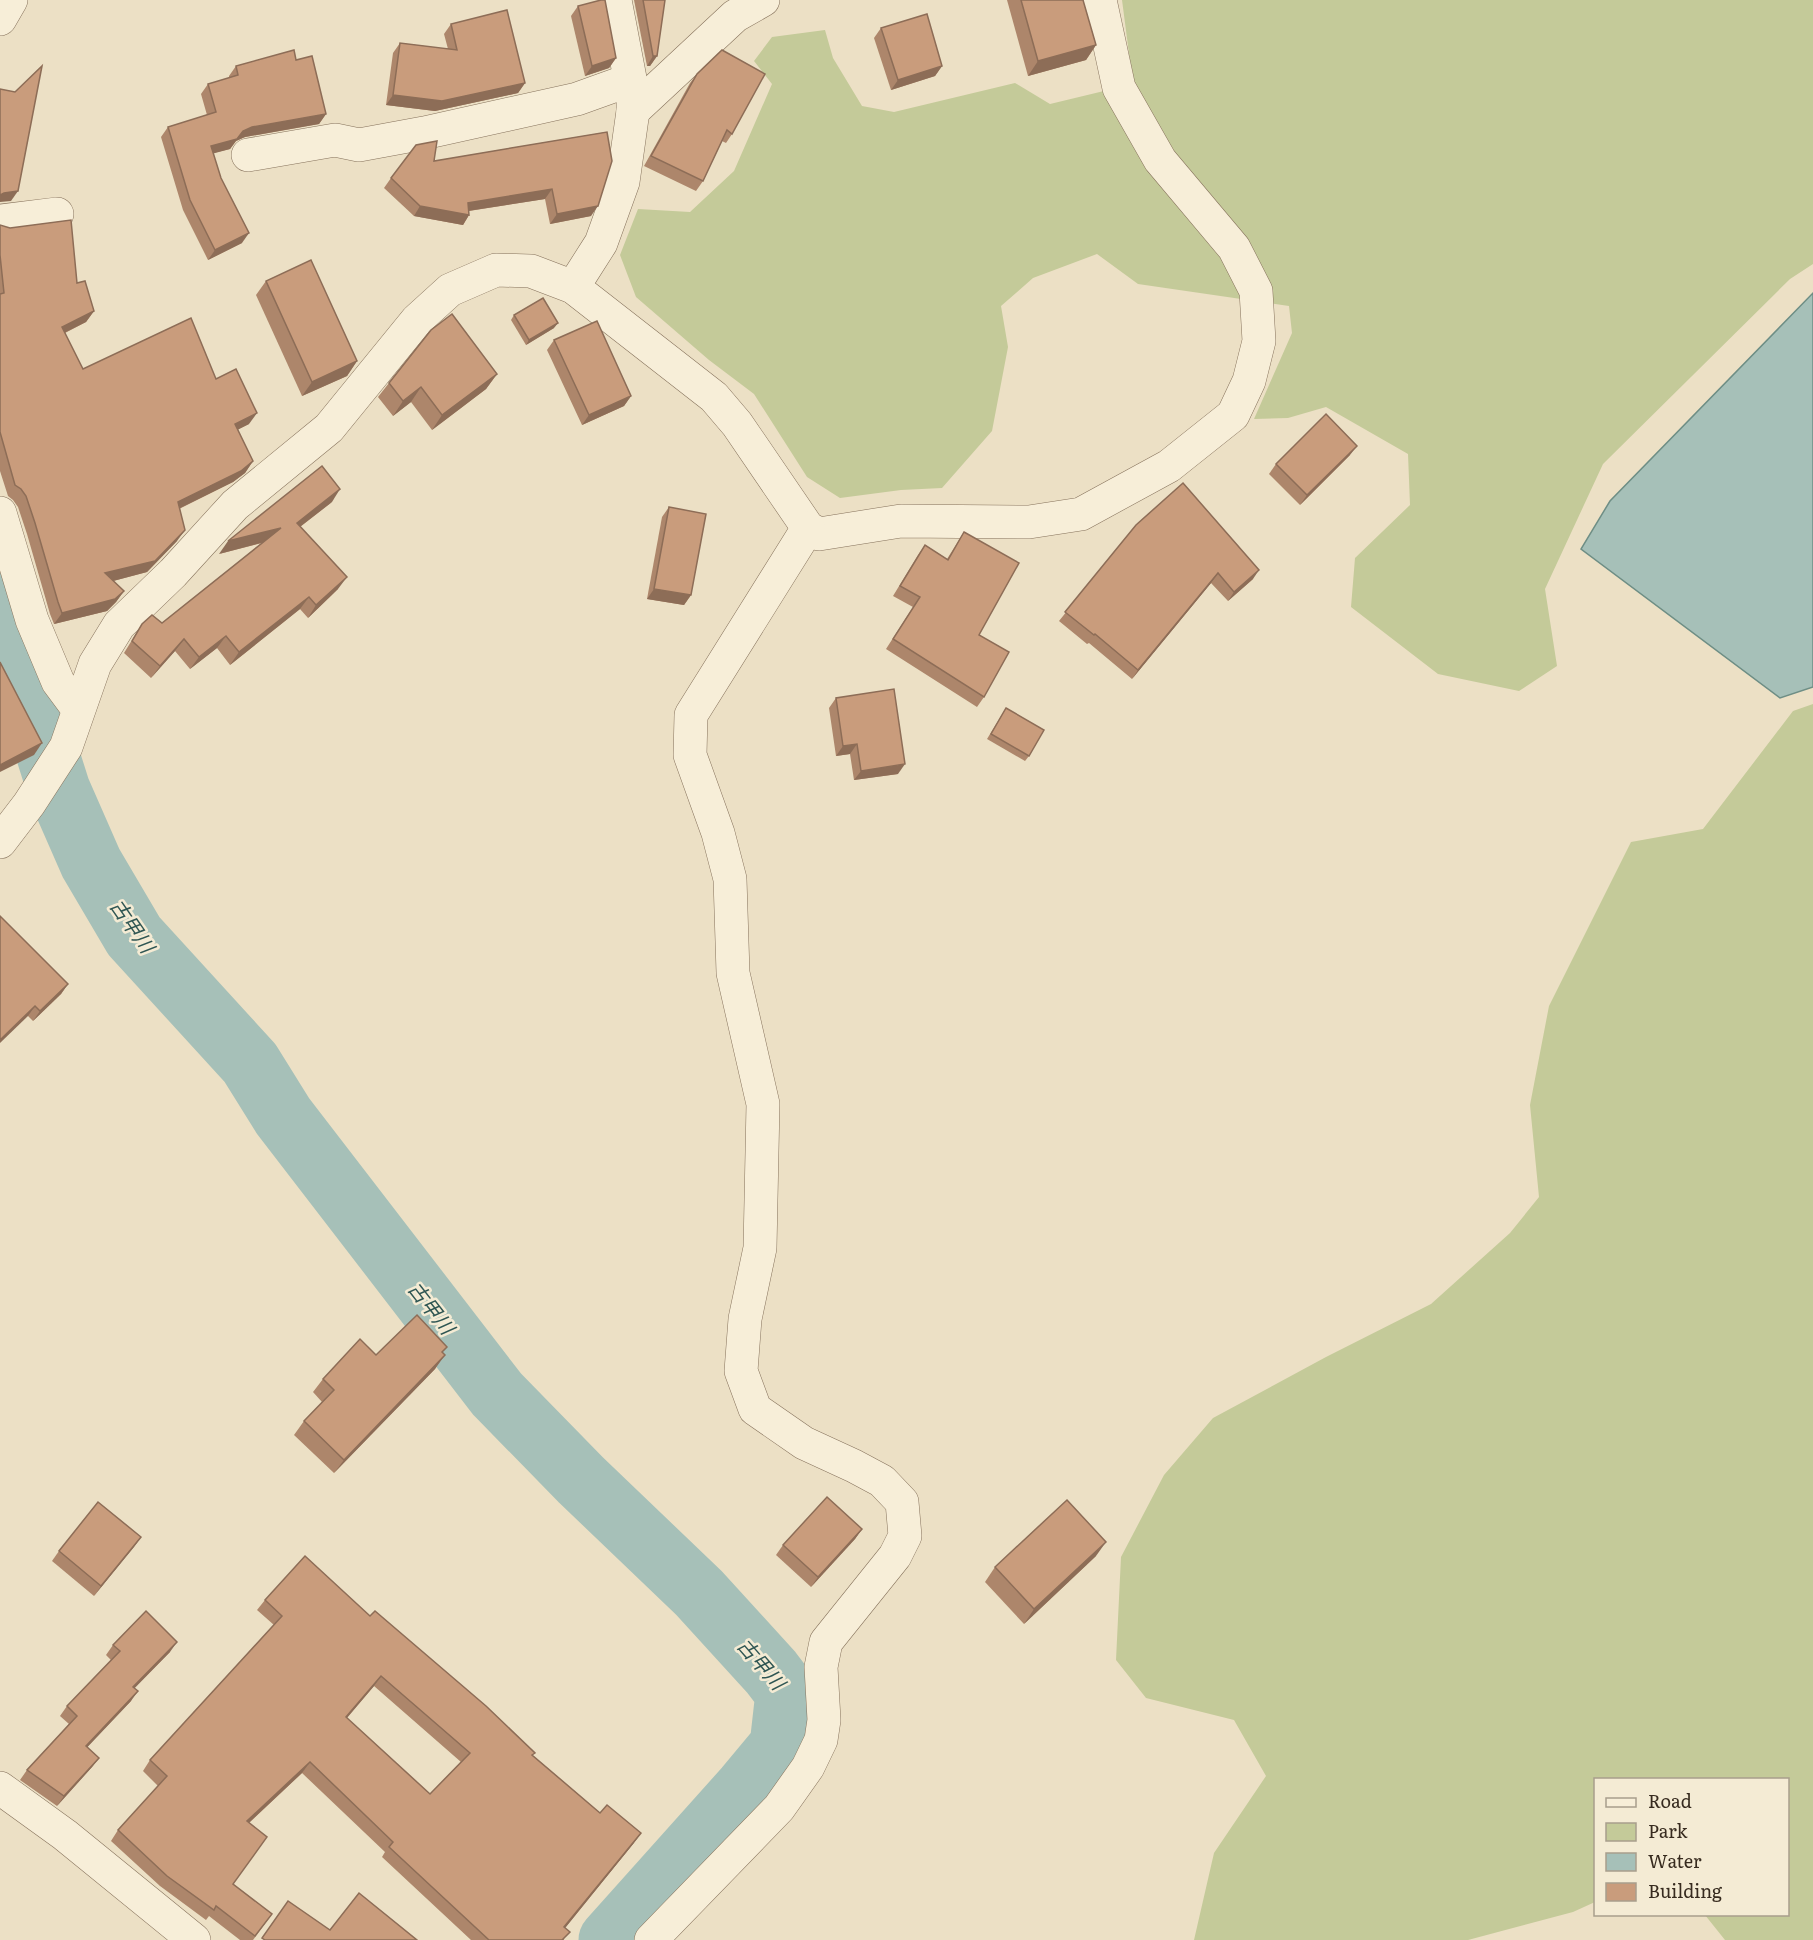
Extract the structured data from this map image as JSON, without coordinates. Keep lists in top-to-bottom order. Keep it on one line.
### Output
{"water":["古甲川"],"legend":["Road","Park","Water","Building"]}
